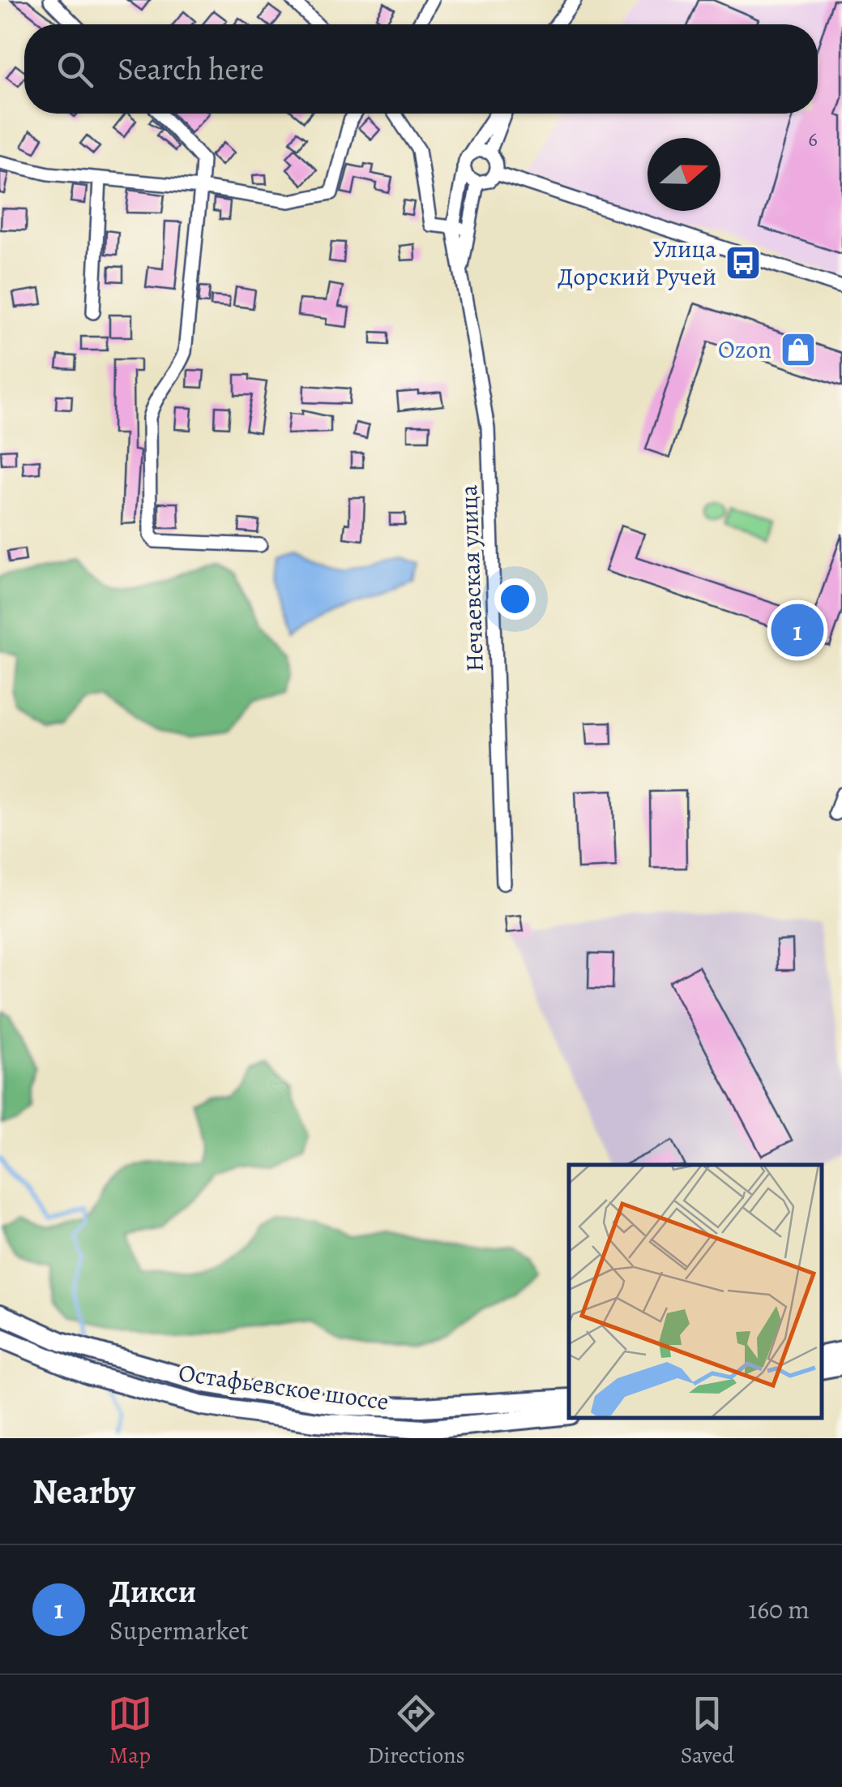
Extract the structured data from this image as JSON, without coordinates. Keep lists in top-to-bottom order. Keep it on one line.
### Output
{"streets":{"main road":["Остафьевское шоссе"],"street":["Нечаевская улица"]},"places":{"bus stop":["Улица Дорский Ручей"],"shop":["Ozon"]},"house_numbers":["6"],"north":"right","page":{"search":"Search here","pins":"1","heading":"Nearby","list":[{"mark":"1","name":"Дикси","note":"Supermarket","value":"160 m"}],"nav":["Map","Directions","Saved"]}}
